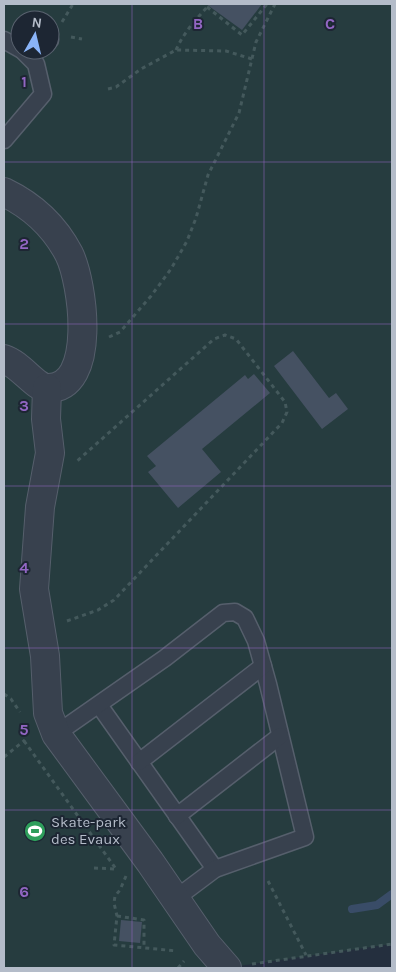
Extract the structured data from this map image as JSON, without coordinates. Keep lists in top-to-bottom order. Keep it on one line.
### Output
{"places":{"sports":["Skate-park des Evaux"]},"north":"top","grid":{"columns":["B","C"],"rows":["1","2","3","4","5","6"]}}
